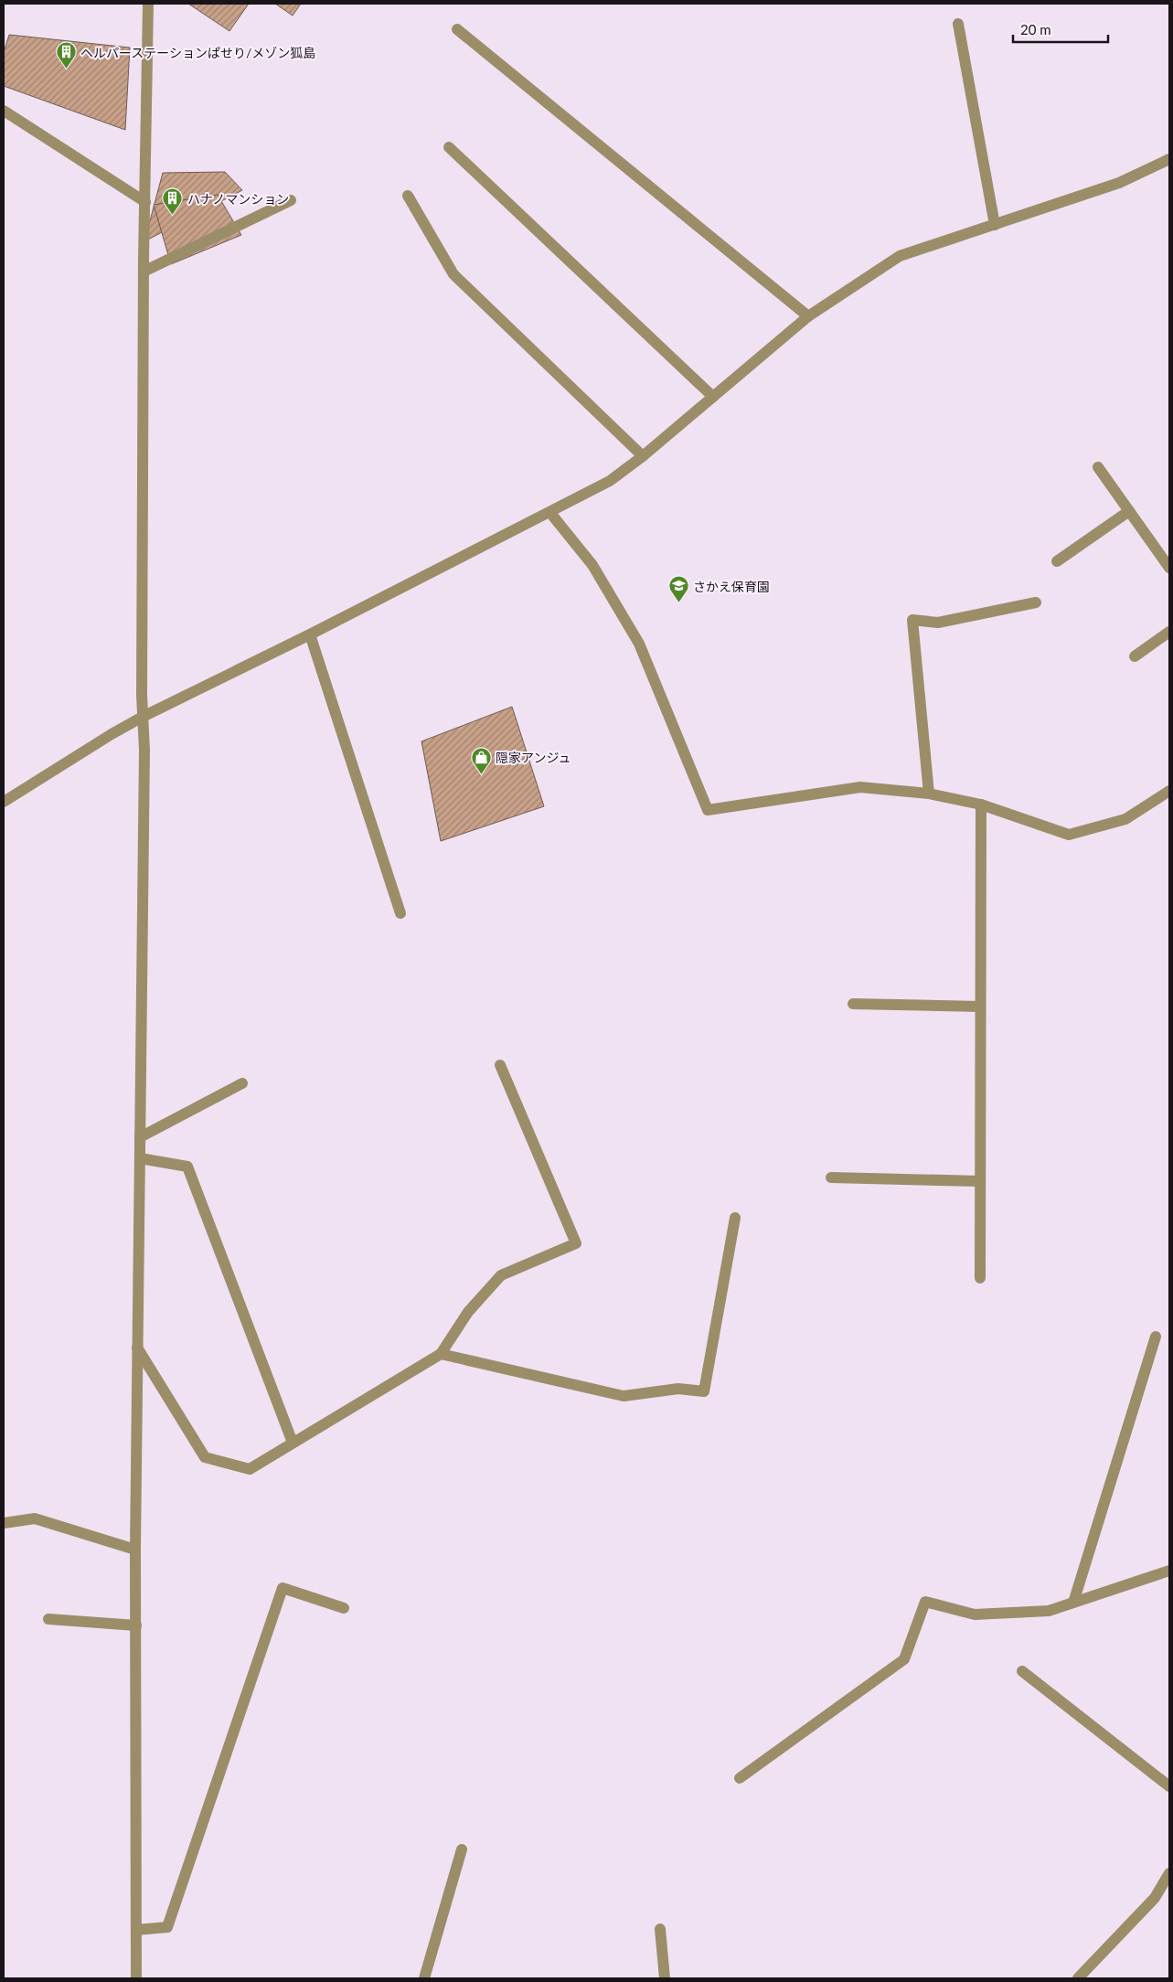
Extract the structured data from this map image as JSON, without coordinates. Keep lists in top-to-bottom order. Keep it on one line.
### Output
{"places":{"building":["ヘルパーステーションぱせり/メゾン狐島","ハナノマンション"],"school or university":["さかえ保育園"],"shop":["隠家アンジュ"]},"scale_bar":"20 m"}
